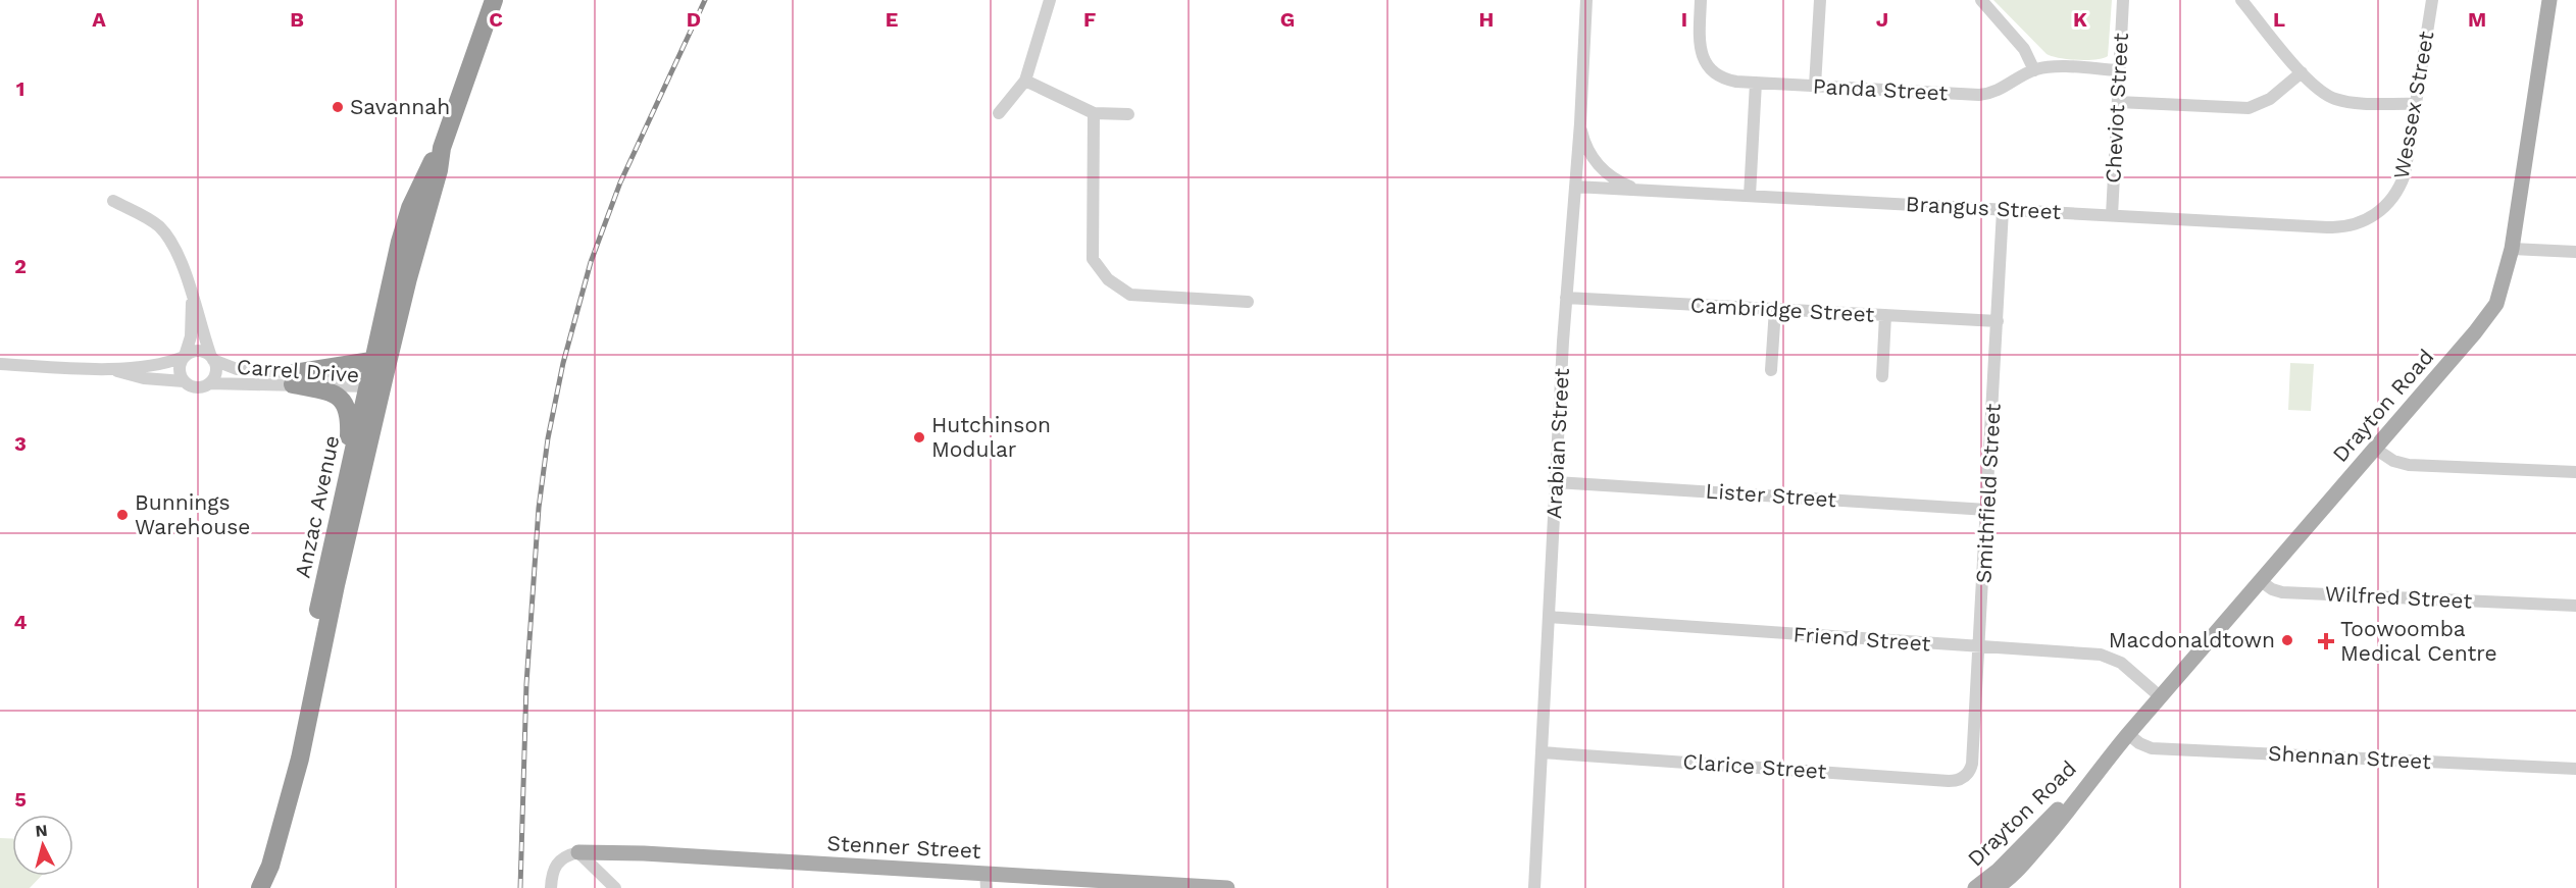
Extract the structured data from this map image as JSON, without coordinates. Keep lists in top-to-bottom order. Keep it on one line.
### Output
{"streets":{"highway":["Anzac Avenue"],"main road":["Drayton Road","Stenner Street"],"street":["Panda Street","Wessex Street","Cheviot Street","Brangus Street","Cambridge Street","Carrel Drive","Arabian Street","Smithfield Street","Lister Street","Wilfred Street","Friend Street","Shennan Street","Clarice Street"]},"crossings":[["Panda Street","Cheviot Street"],["Wessex Street","Brangus Street"],["Cheviot Street","Brangus Street"],["Brangus Street","Arabian Street"],["Brangus Street","Smithfield Street"],["Cambridge Street","Arabian Street"],["Cambridge Street","Smithfield Street"],["Carrel Drive","Anzac Avenue"],["Drayton Road","Wilfred Street"],["Drayton Road","Friend Street"],["Drayton Road","Shennan Street"],["Arabian Street","Lister Street"],["Arabian Street","Friend Street"],["Arabian Street","Clarice Street"],["Smithfield Street","Lister Street"],["Smithfield Street","Friend Street"],["Smithfield Street","Clarice Street"]],"places":{"other":["Savannah","Hutchinson Modular","Bunnings Warehouse","Macdonaldtown"],"health":["Toowoomba Medical Centre"]},"north":"top","grid":{"columns":["A","B","C","D","E","F","G","H","I","J","K","L","M"],"rows":["1","2","3","4","5"]}}
